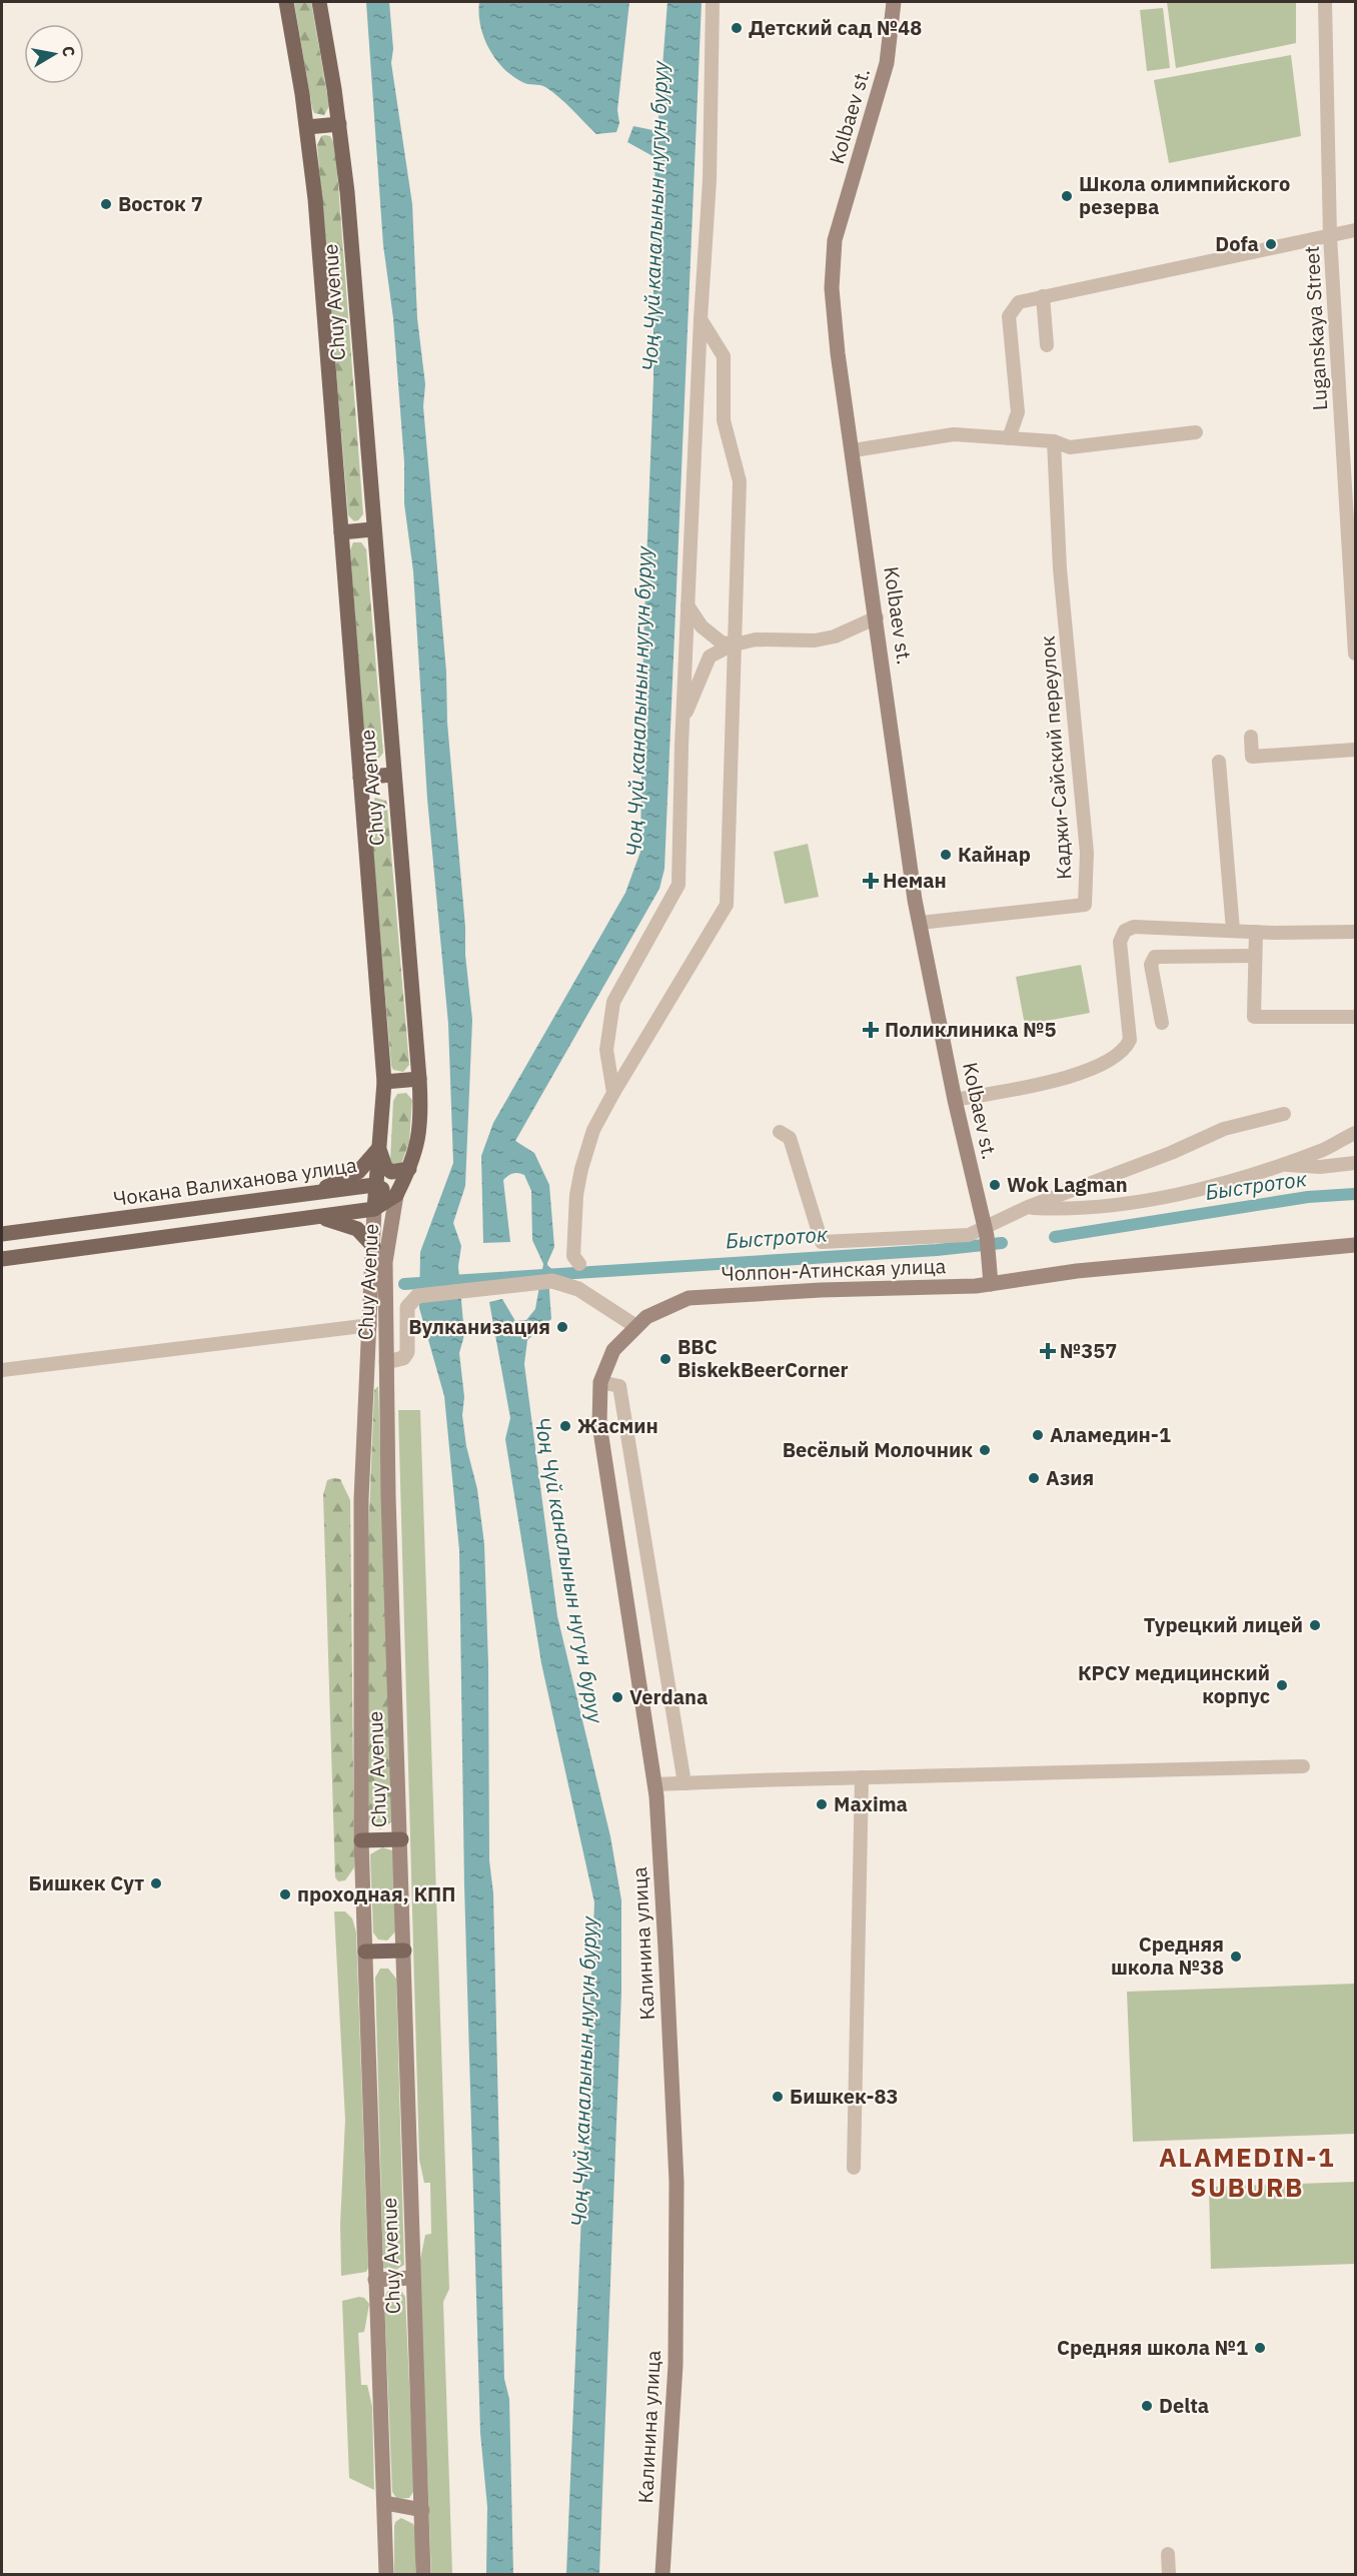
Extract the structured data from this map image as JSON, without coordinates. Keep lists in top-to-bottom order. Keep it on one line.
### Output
{"streets":{"main road":["Kolbaev st.","Chuy Avenue","Чокана Валиханова улица","Чолпон-Атинская улица","Калинина улица"],"street":["Luganskaya Street","Каджи-Сайский переулок"]},"crossings":[["Kolbaev st.","Каджи-Сайский переулок"],["Kolbaev st.","Чолпон-Атинская улица"],["Chuy Avenue","Чокана Валиханова улица"],["Чолпон-Атинская улица","Калинина улица"]],"districts":["ALAMEDIN-1 SUBURB"],"water":["Чоң Чүй каналынын нугун буруу","Быстроток"],"places":{"other":["Детский сад №48","Школа олимпийского резерва","Восток 7","Dofa","Кайнар","Wok Lagman","Вулканизация","BBC BiskekBeerCorner","Жасмин","Аламедин-1","Весёлый Молочник","Азия","Турецкий лицей","КРСУ медицинский корпус","Verdana","Maxima","Бишкек Сут","проходная, КПП","Средняя школа №38","Бишкек-83","Средняя школа №1","Delta"],"health":["Неман","Поликлиника №5","№357"]},"north":"right"}
